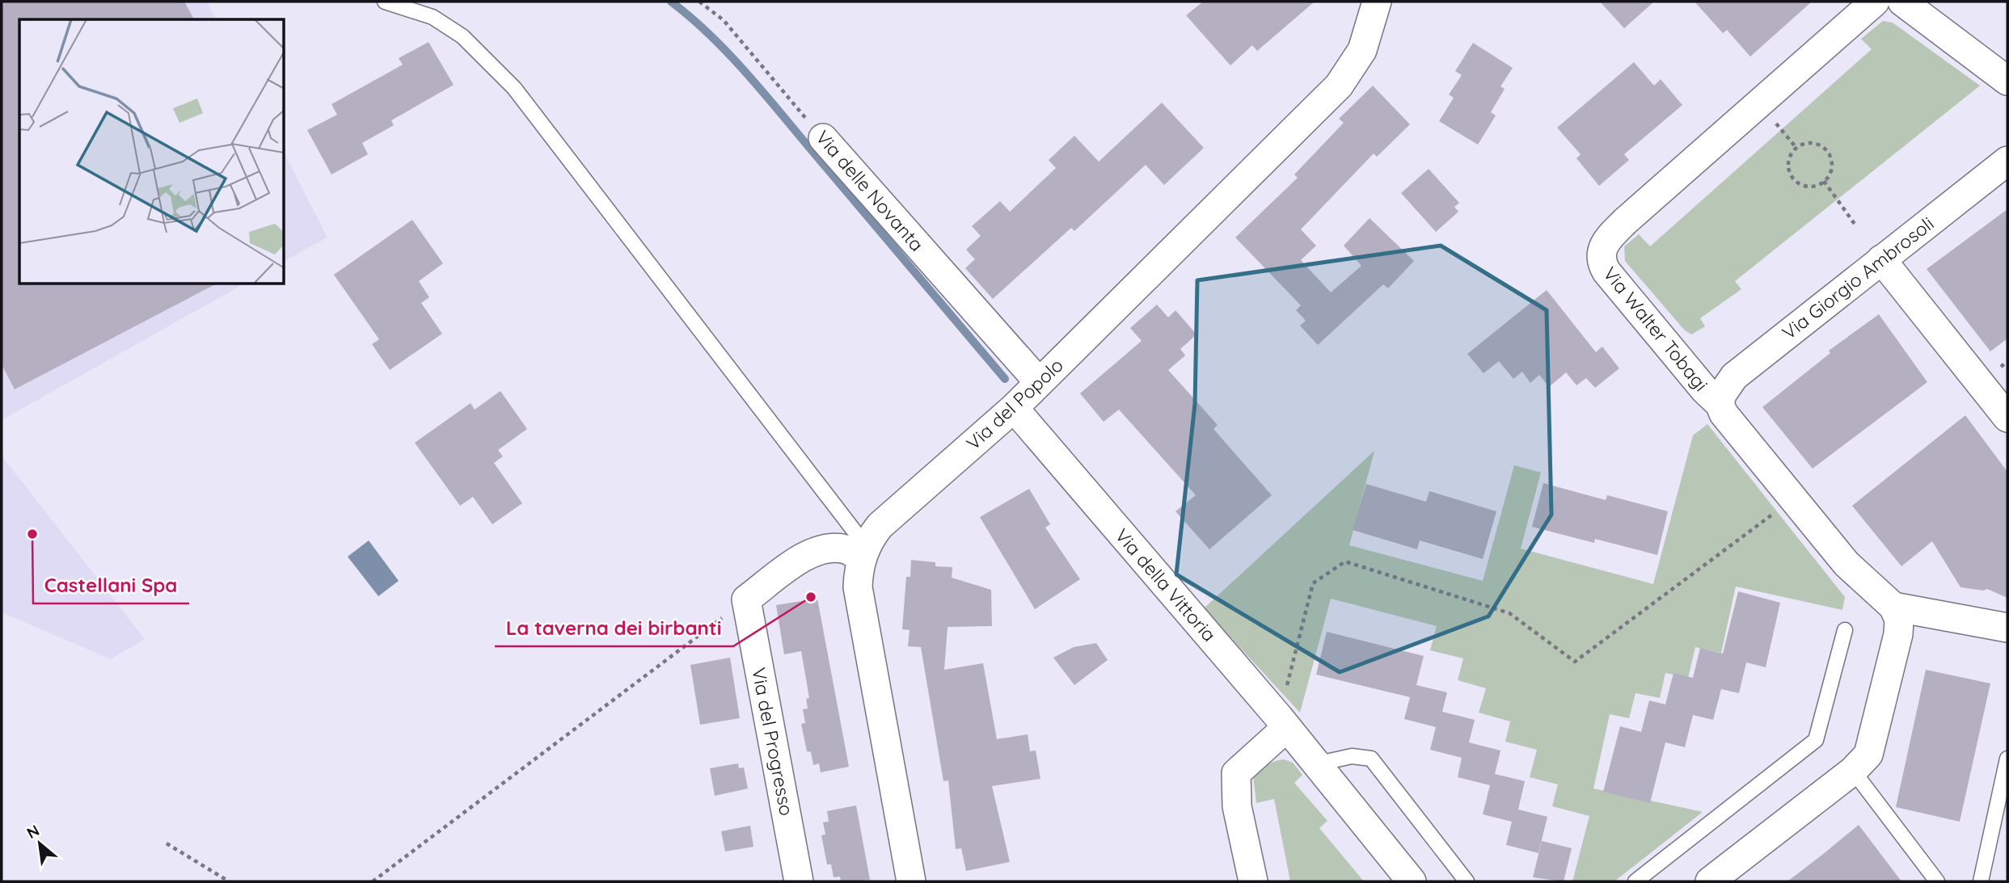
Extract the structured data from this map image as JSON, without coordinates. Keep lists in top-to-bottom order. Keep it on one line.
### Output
{"streets":{"street":["Via delle Novanta","Via Giorgio Ambrosoli","Via Walter Tobagi","Via del Popolo","Via della Vittoria","Via del Progresso"]},"crossings":[["Via delle Novanta","Via del Popolo"],["Via Giorgio Ambrosoli","Via Walter Tobagi"],["Via del Popolo","Via della Vittoria"]],"places":["Castellani Spa","La taverna dei birbanti"],"north":"top left"}
